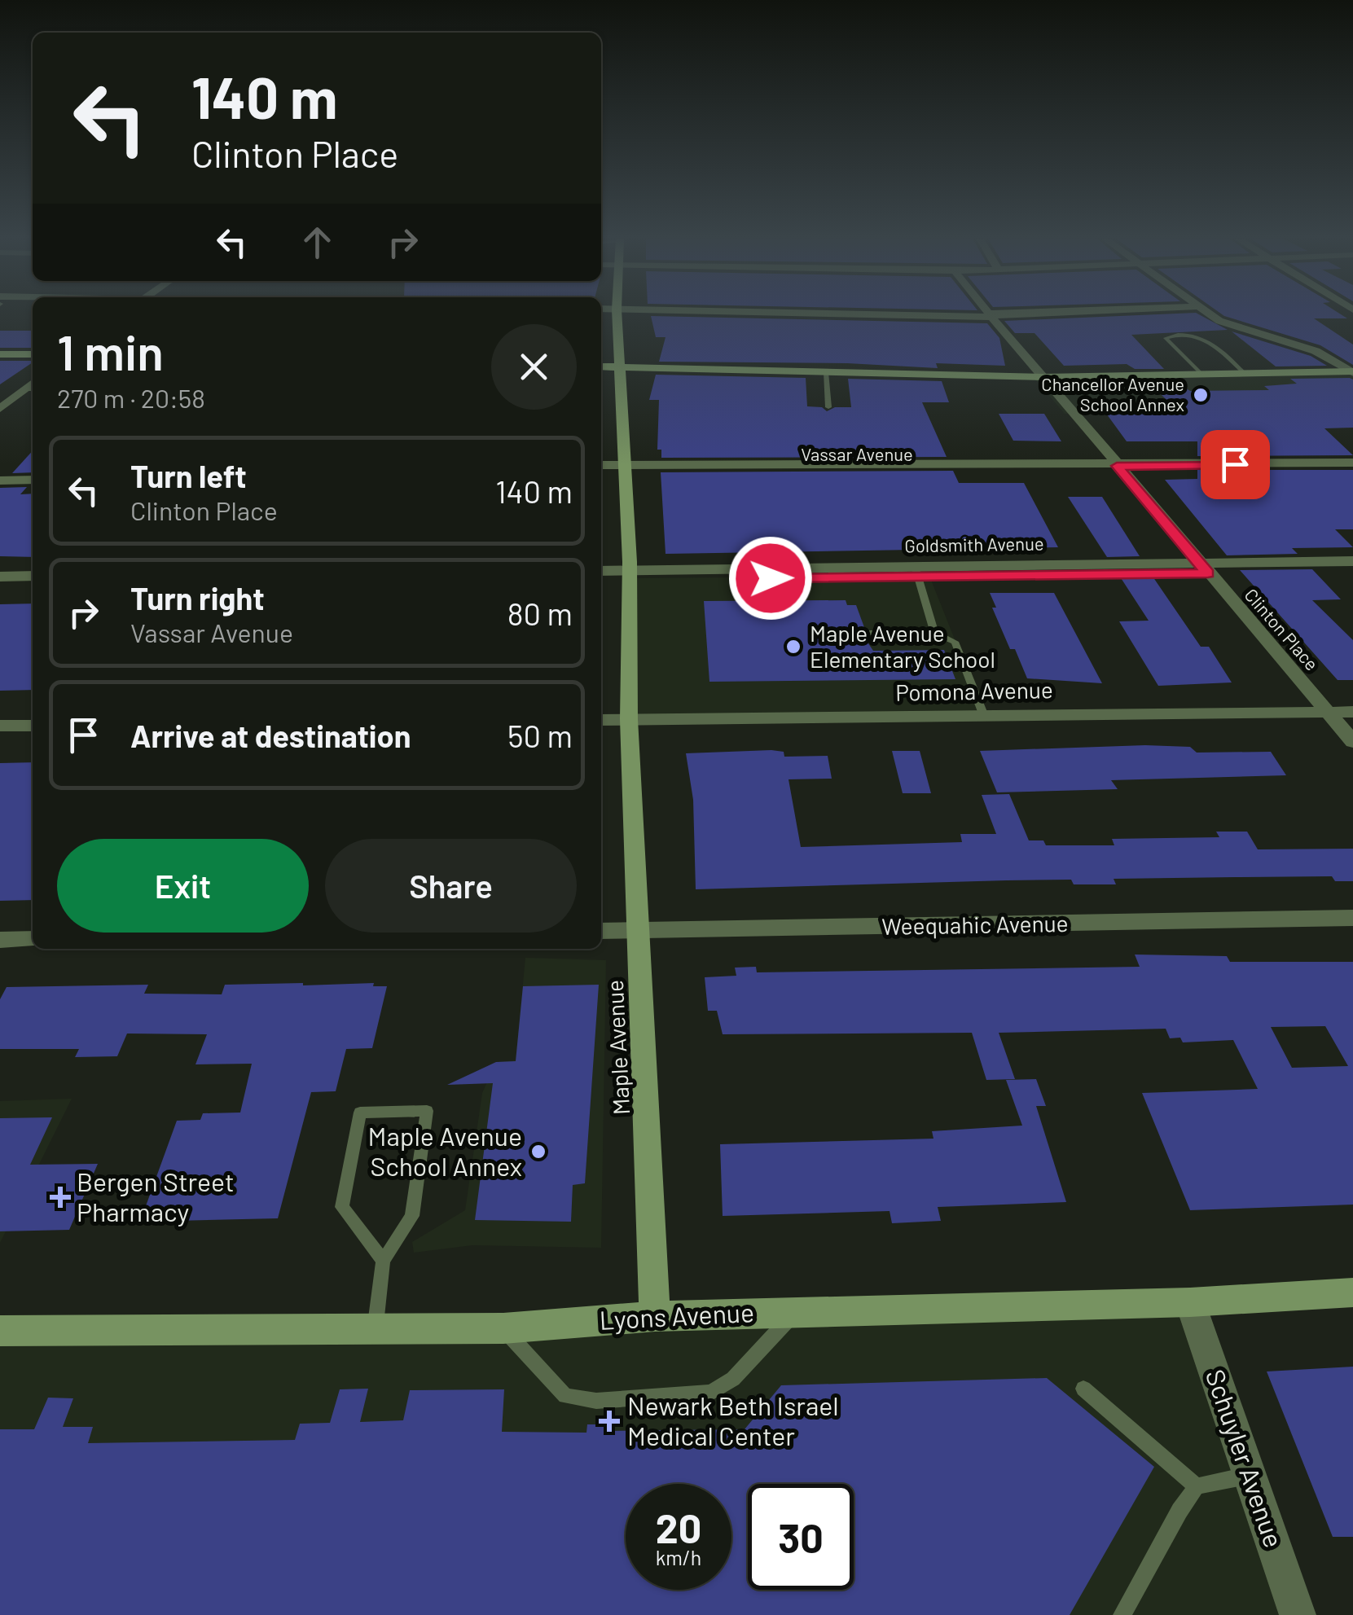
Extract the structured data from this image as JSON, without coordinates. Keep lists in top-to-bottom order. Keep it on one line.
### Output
{"streets":{"street":["Vassar Avenue","Goldsmith Avenue","Clinton Place","Pomona Avenue","Weequahic Avenue","Maple Avenue","Lyons Avenue","Schuyler Avenue"]},"crossings":[["Vassar Avenue","Clinton Place"],["Vassar Avenue","Maple Avenue"],["Goldsmith Avenue","Clinton Place"],["Goldsmith Avenue","Maple Avenue"],["Clinton Place","Pomona Avenue"],["Pomona Avenue","Maple Avenue"],["Weequahic Avenue","Maple Avenue"],["Maple Avenue","Lyons Avenue"],["Lyons Avenue","Schuyler Avenue"]],"places":{"other":["Chancellor Avenue School Annex","Maple Avenue Elementary School","Maple Avenue School Annex"],"health":["Bergen Street Pharmacy","Newark Beth Israel Medical Center"]},"page":{"turn":["140 m","Clinton Place"],"heading":["1 min","270 m · 20:58"],"list":[{"name":"Turn left","note":"Clinton Place","value":"140 m"},{"name":"Turn right","note":"Vassar Avenue","value":"80 m"},{"name":"Arrive at destination","value":"50 m"}],"buttons":["Exit","Share"],"speed":"20 km/h","limit":"30"}}
